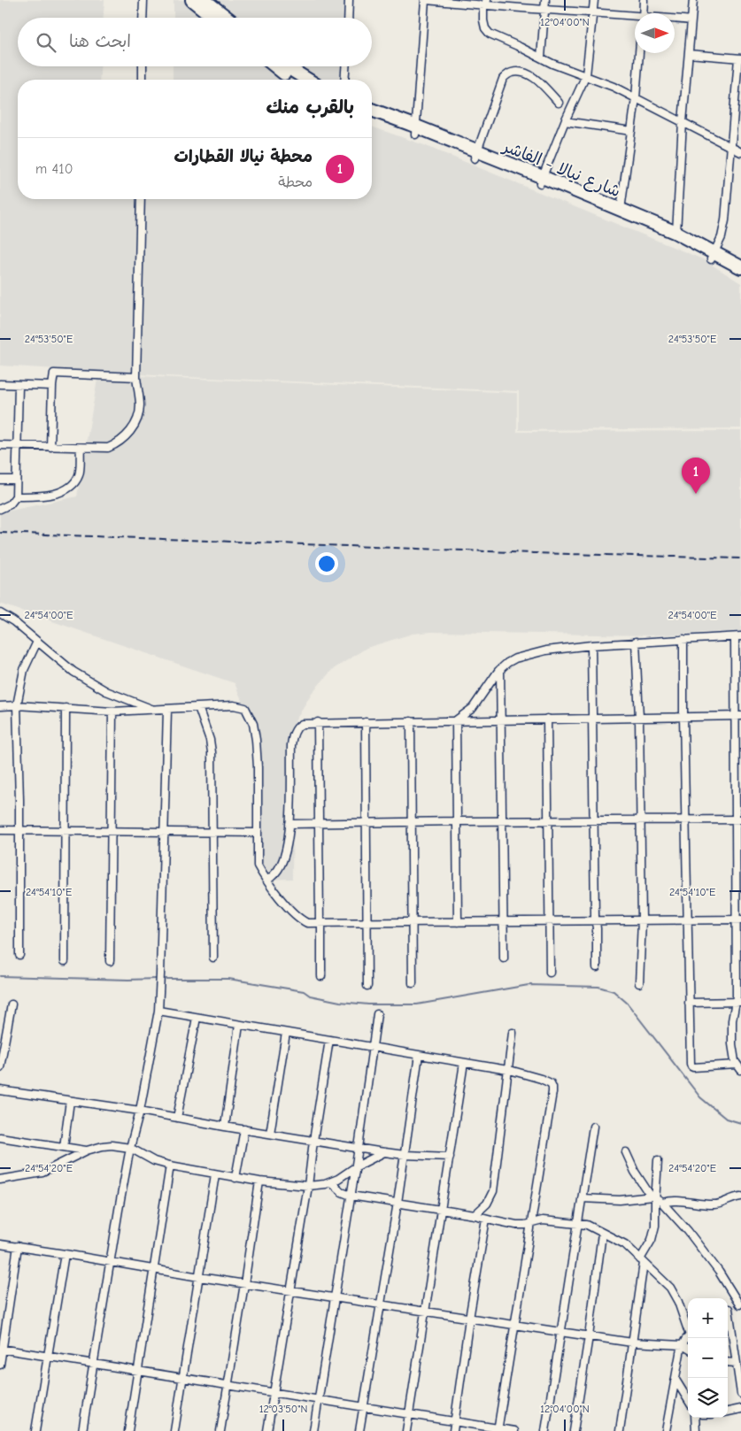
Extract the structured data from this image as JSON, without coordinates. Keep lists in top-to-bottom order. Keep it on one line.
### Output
{"streets":{"highway":["شارع نيالا - الفاشر"]},"north":"right","page":{"search":"ابحث هنا","heading":"بالقرب منك","list":[{"mark":"1","name":"محطة نيالا القطارات","note":"محطة","value":"410 m"}],"pins":"1","map_buttons":["+","−"]},"coordinates":["12°04'00\"N","24°53'50\"E","24°54'00\"E","24°54'10\"E","24°54'20\"E","12°03'50\"N"]}
